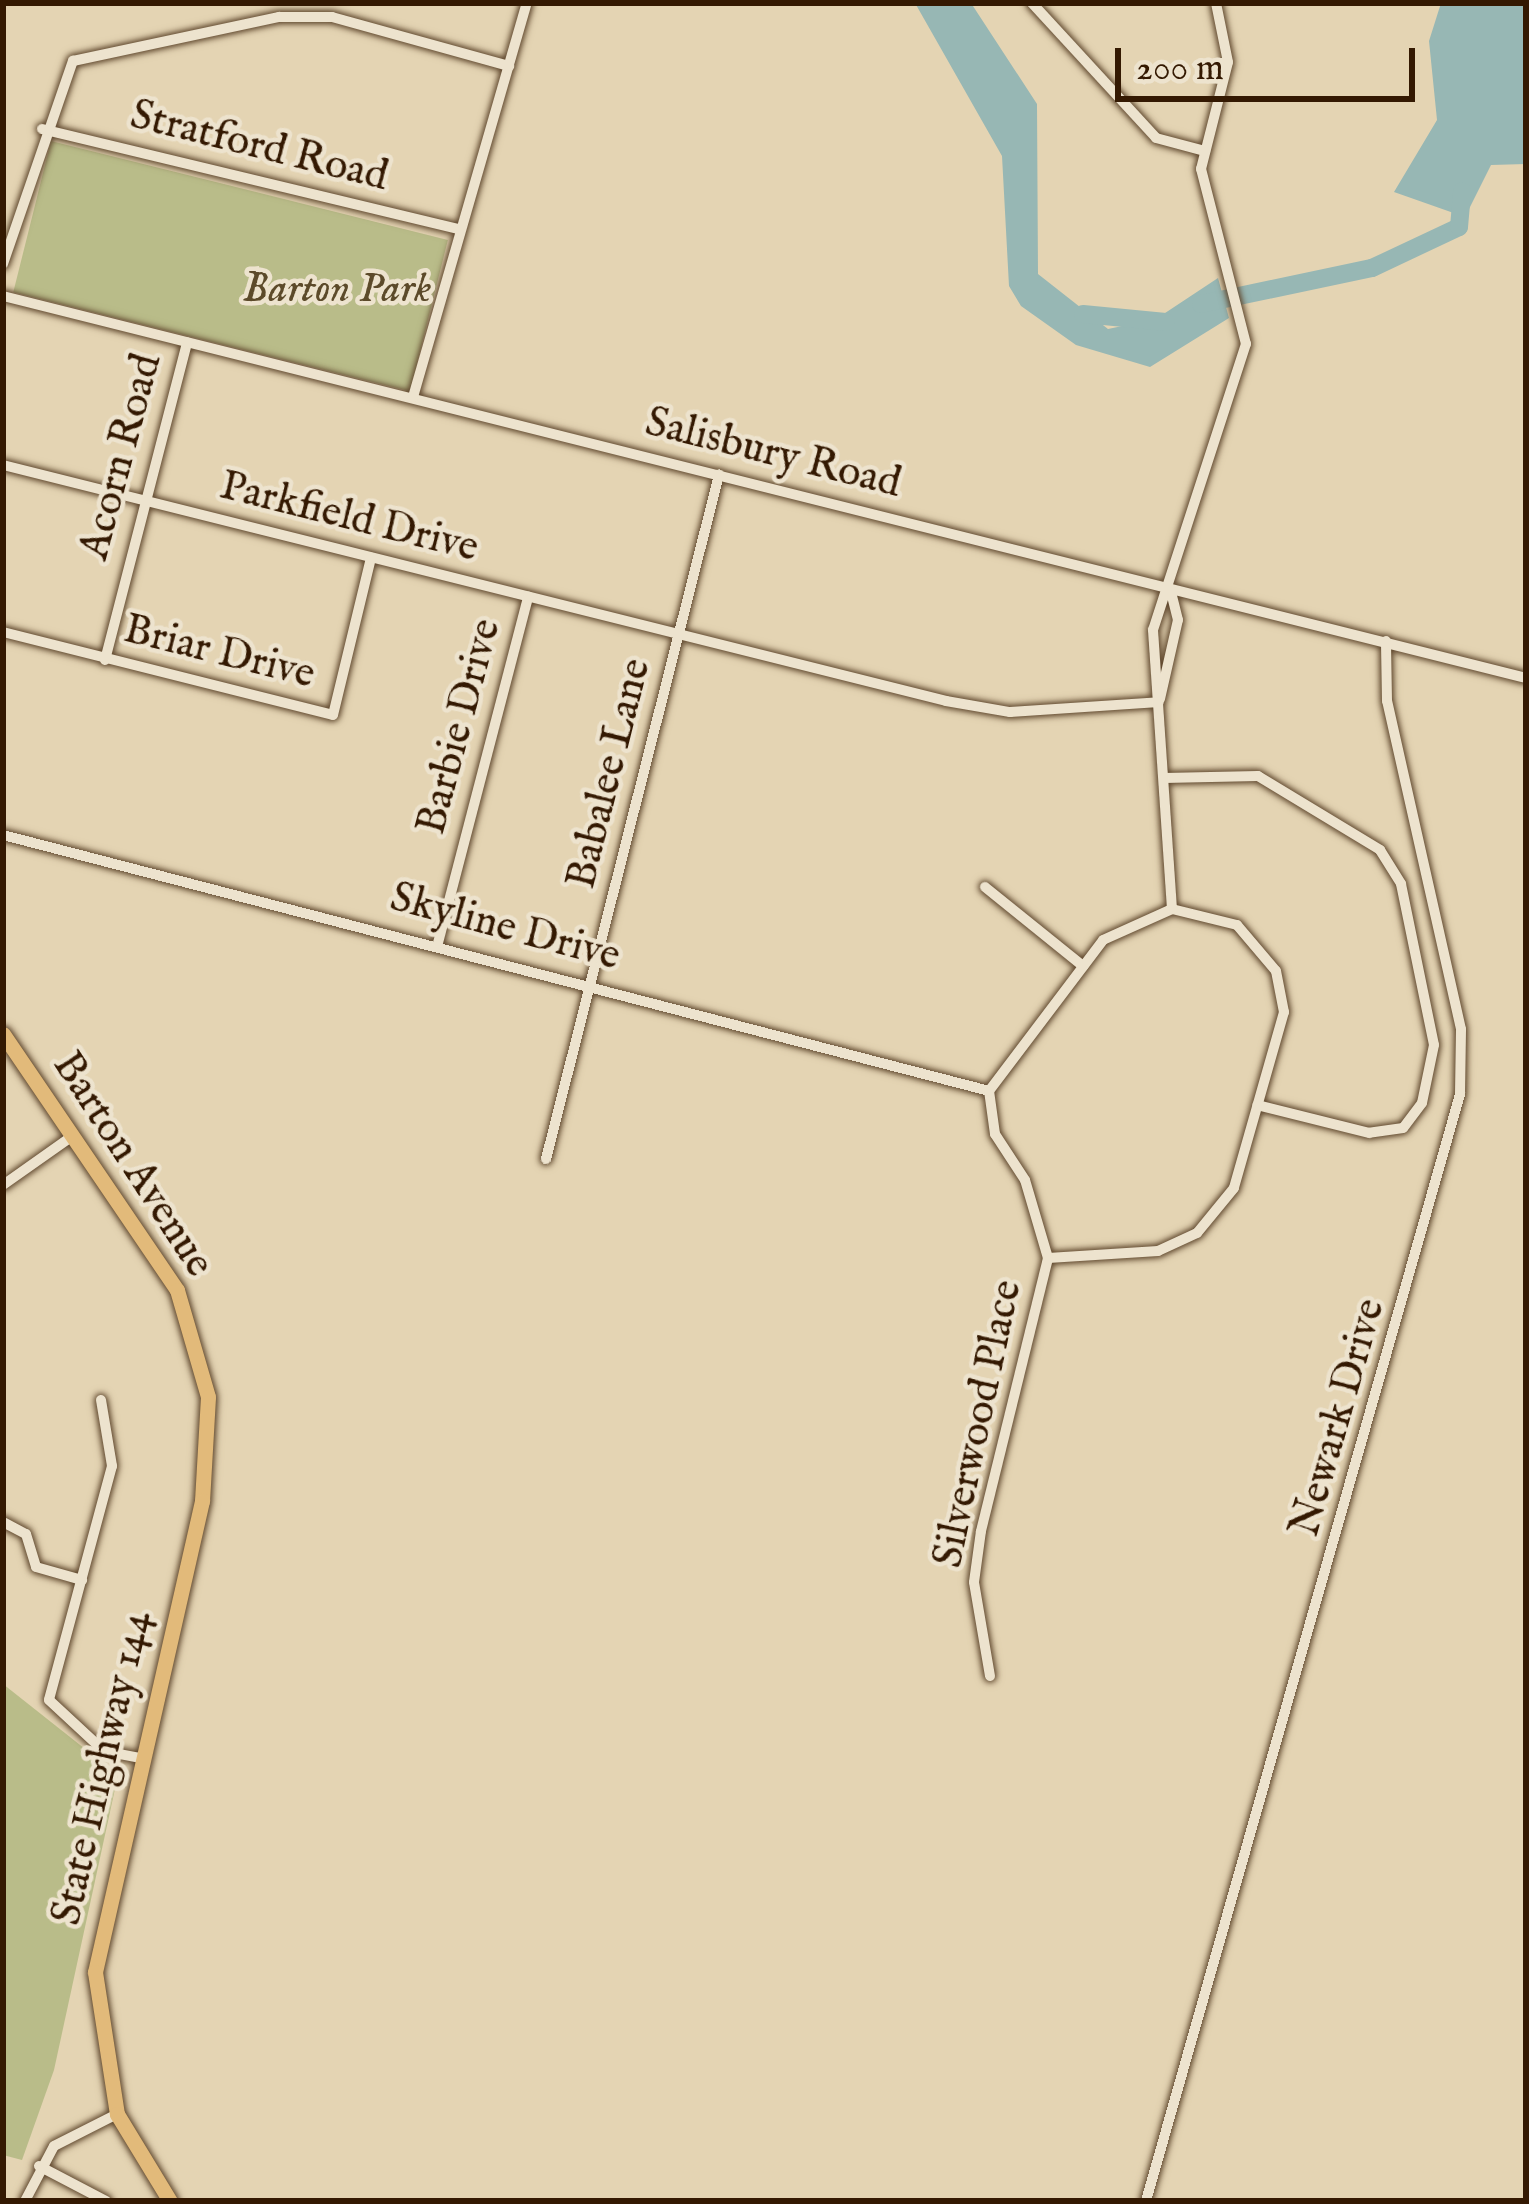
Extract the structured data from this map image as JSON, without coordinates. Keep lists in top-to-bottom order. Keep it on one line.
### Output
{"streets":{"main road":["Barton Avenue","State Highway 144"],"street":["Stratford Road","Salisbury Road","Acorn Road","Parkfield Drive","Briar Drive","Barbie Drive","Babalee Lane","Skyline Drive","Newark Drive","Silverwood Place"]},"crossings":[["Salisbury Road","Acorn Road"],["Salisbury Road","Babalee Lane"],["Salisbury Road","Newark Drive"],["Acorn Road","Parkfield Drive"],["Acorn Road","Briar Drive"],["Parkfield Drive","Briar Drive"],["Parkfield Drive","Barbie Drive"],["Parkfield Drive","Babalee Lane"],["Barbie Drive","Skyline Drive"],["Babalee Lane","Skyline Drive"],["Skyline Drive","Silverwood Place"],["Barton Avenue","State Highway 144"]],"parks":["Barton Park"],"scale_bar":"200 m"}
